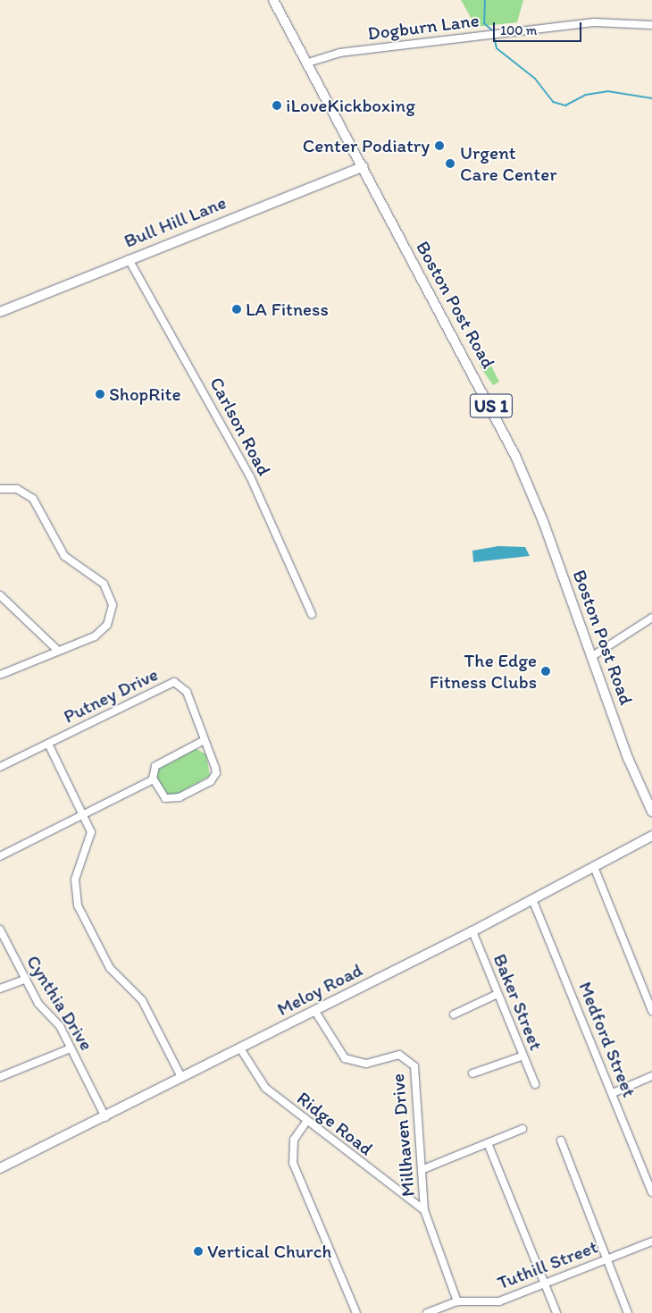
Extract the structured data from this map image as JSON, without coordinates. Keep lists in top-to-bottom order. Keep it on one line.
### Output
{"streets":{"main road":["Bull Hill Lane","Boston Post Road","US 1","Meloy Road"],"street":["Dogburn Lane","Carlson Road","Putney Drive","Baker Street","Cynthia Drive","Medford Street","Ridge Road","Millhaven Drive","Tuthill Street"]},"crossings":[["Dogburn Lane","Boston Post Road"],["Bull Hill Lane","Boston Post Road"],["Bull Hill Lane","Carlson Road"],["Meloy Road","Baker Street"],["Meloy Road","Cynthia Drive"],["Meloy Road","Medford Street"],["Meloy Road","Ridge Road"],["Meloy Road","Millhaven Drive"],["Ridge Road","Millhaven Drive"],["Millhaven Drive","Tuthill Street"]],"places":["iLoveKickboxing","Center Podiatry","Urgent Care Center","LA Fitness","ShopRite","The Edge Fitness Clubs","Vertical Church"],"scale_bar":"100 m"}
